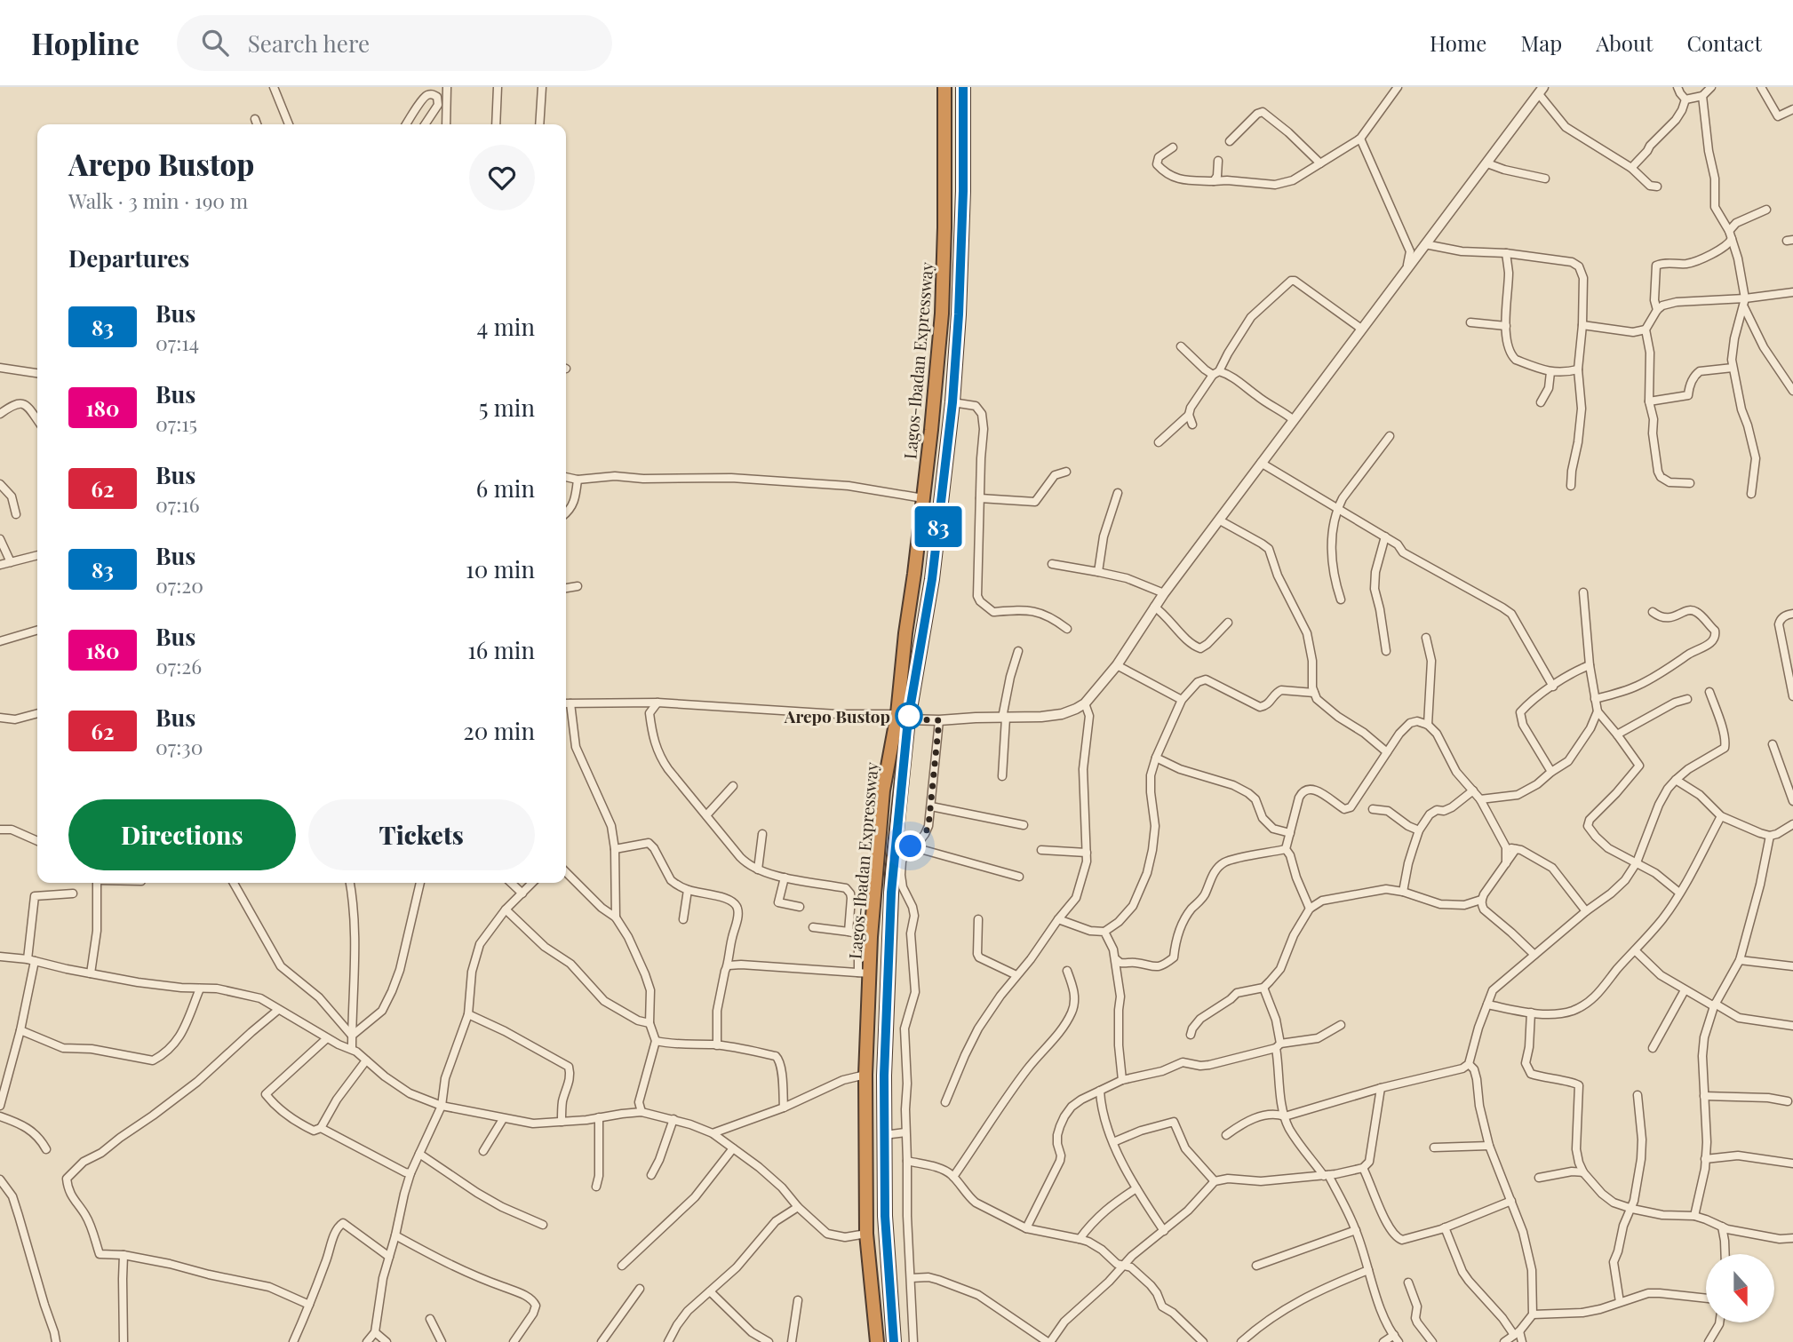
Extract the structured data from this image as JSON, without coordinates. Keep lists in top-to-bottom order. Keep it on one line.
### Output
{"streets":{"highway":["Lagos-Ibadan Expressway"]},"places":["Arepo Bustop"],"lines":["bus line 83"],"north":"bottom","page":{"header":"Hopline","search":"Search here","nav":["Home","Map","About","Contact"],"on_map":"83","heading":[["Arepo Bustop","Walk · 3 min · 190 m"],"Departures"],"list":[{"mark":"83","name":"Bus","note":"07:14","value":"4 min"},{"mark":"180","name":"Bus","note":"07:15","value":"5 min"},{"mark":"62","name":"Bus","note":"07:16","value":"6 min"},{"mark":"83","name":"Bus","note":"07:20","value":"10 min"},{"mark":"180","name":"Bus","note":"07:26","value":"16 min"},{"mark":"62","name":"Bus","note":"07:30","value":"20 min"}],"buttons":["Directions","Tickets"]}}
